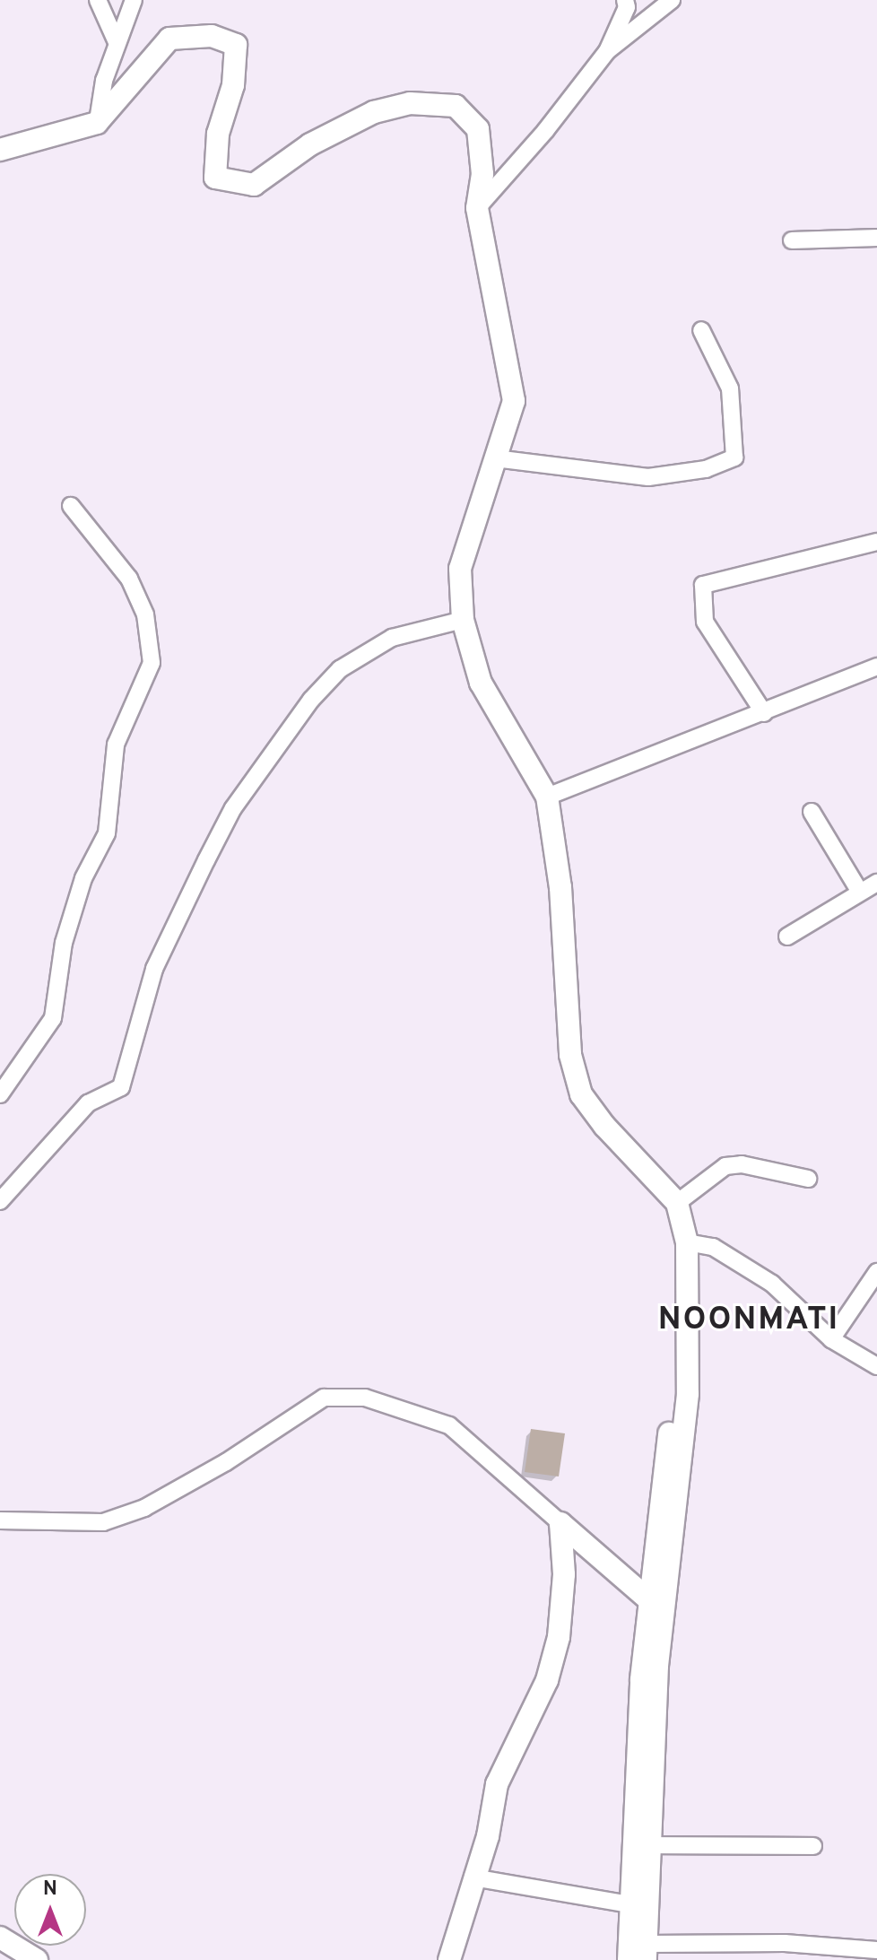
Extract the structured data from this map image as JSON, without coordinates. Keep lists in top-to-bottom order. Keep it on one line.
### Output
{"districts":["NOONMATI"],"north":"top"}
